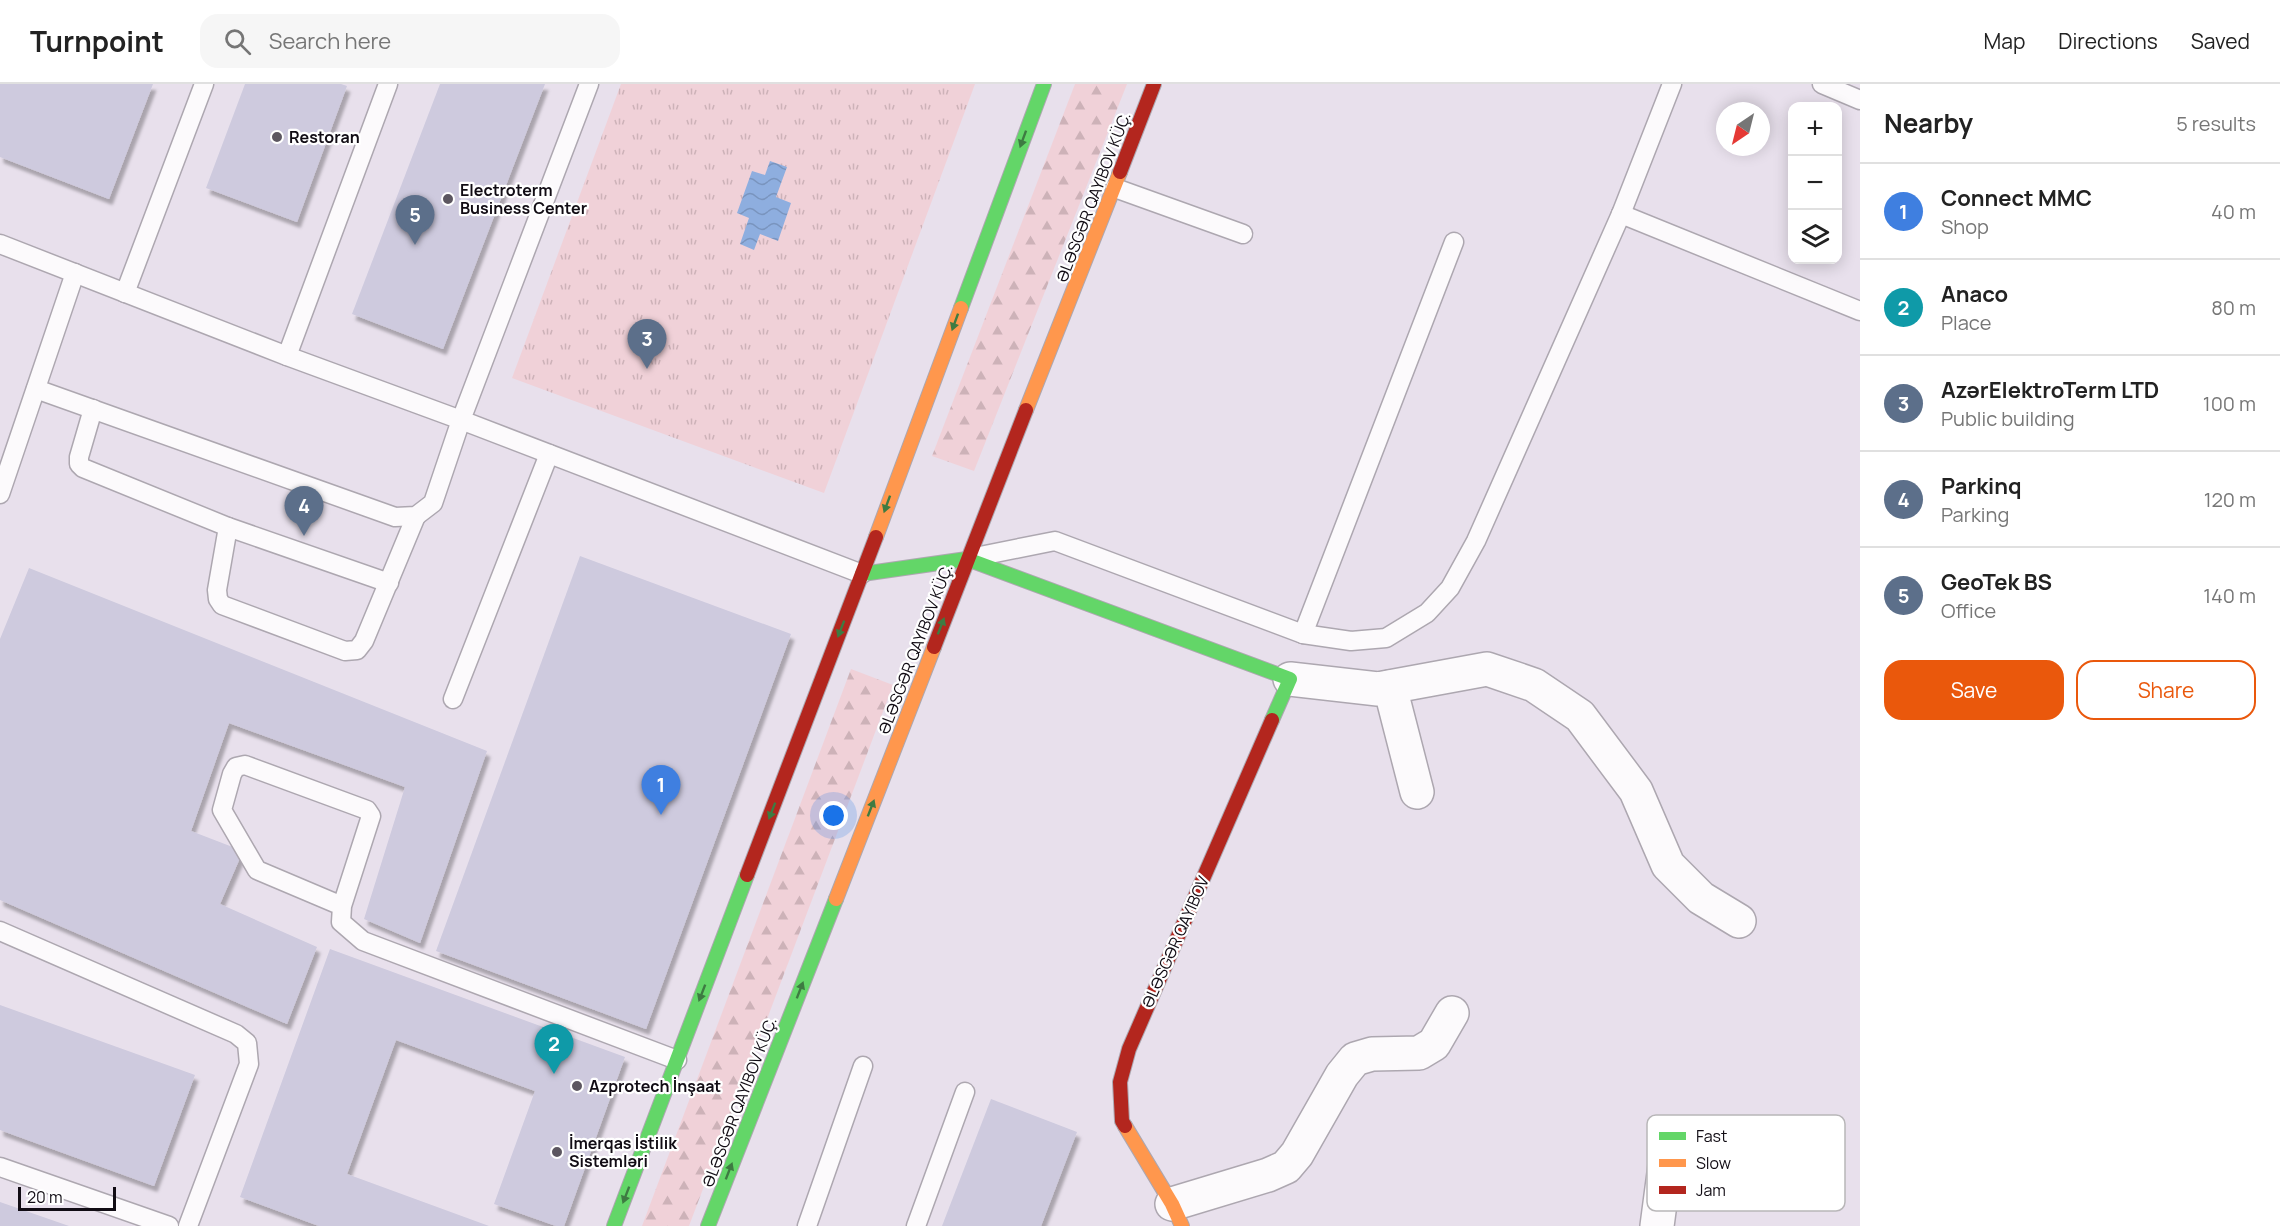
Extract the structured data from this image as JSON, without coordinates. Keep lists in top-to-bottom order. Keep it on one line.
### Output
{"places":["Restoran","Electroterm Business Center","Azprotech İnşaat","İmerqas İstilik Sistemləri"],"legend":["Fast","Slow","Jam"],"scale_bar":"20 m","north":"bottom left","page":{"header":"Turnpoint","search":"Search here","nav":["Map","Directions","Saved"],"heading":["Nearby","5 results"],"map_buttons":["+","−"],"list":[{"mark":"1","name":"Connect MMC","note":"Shop","value":"40 m"},{"mark":"2","name":"Anaco","note":"Place","value":"80 m"},{"mark":"3","name":"AzərElektroTerm LTD","note":"Public building","value":"100 m"},{"mark":"4","name":"Parkinq","note":"Parking","value":"120 m"},{"mark":"5","name":"GeoTek BS","note":"Office","value":"140 m"}],"pins":["5","3","4","1","2"],"buttons":["Save","Share"],"scale":"20 m"}}
